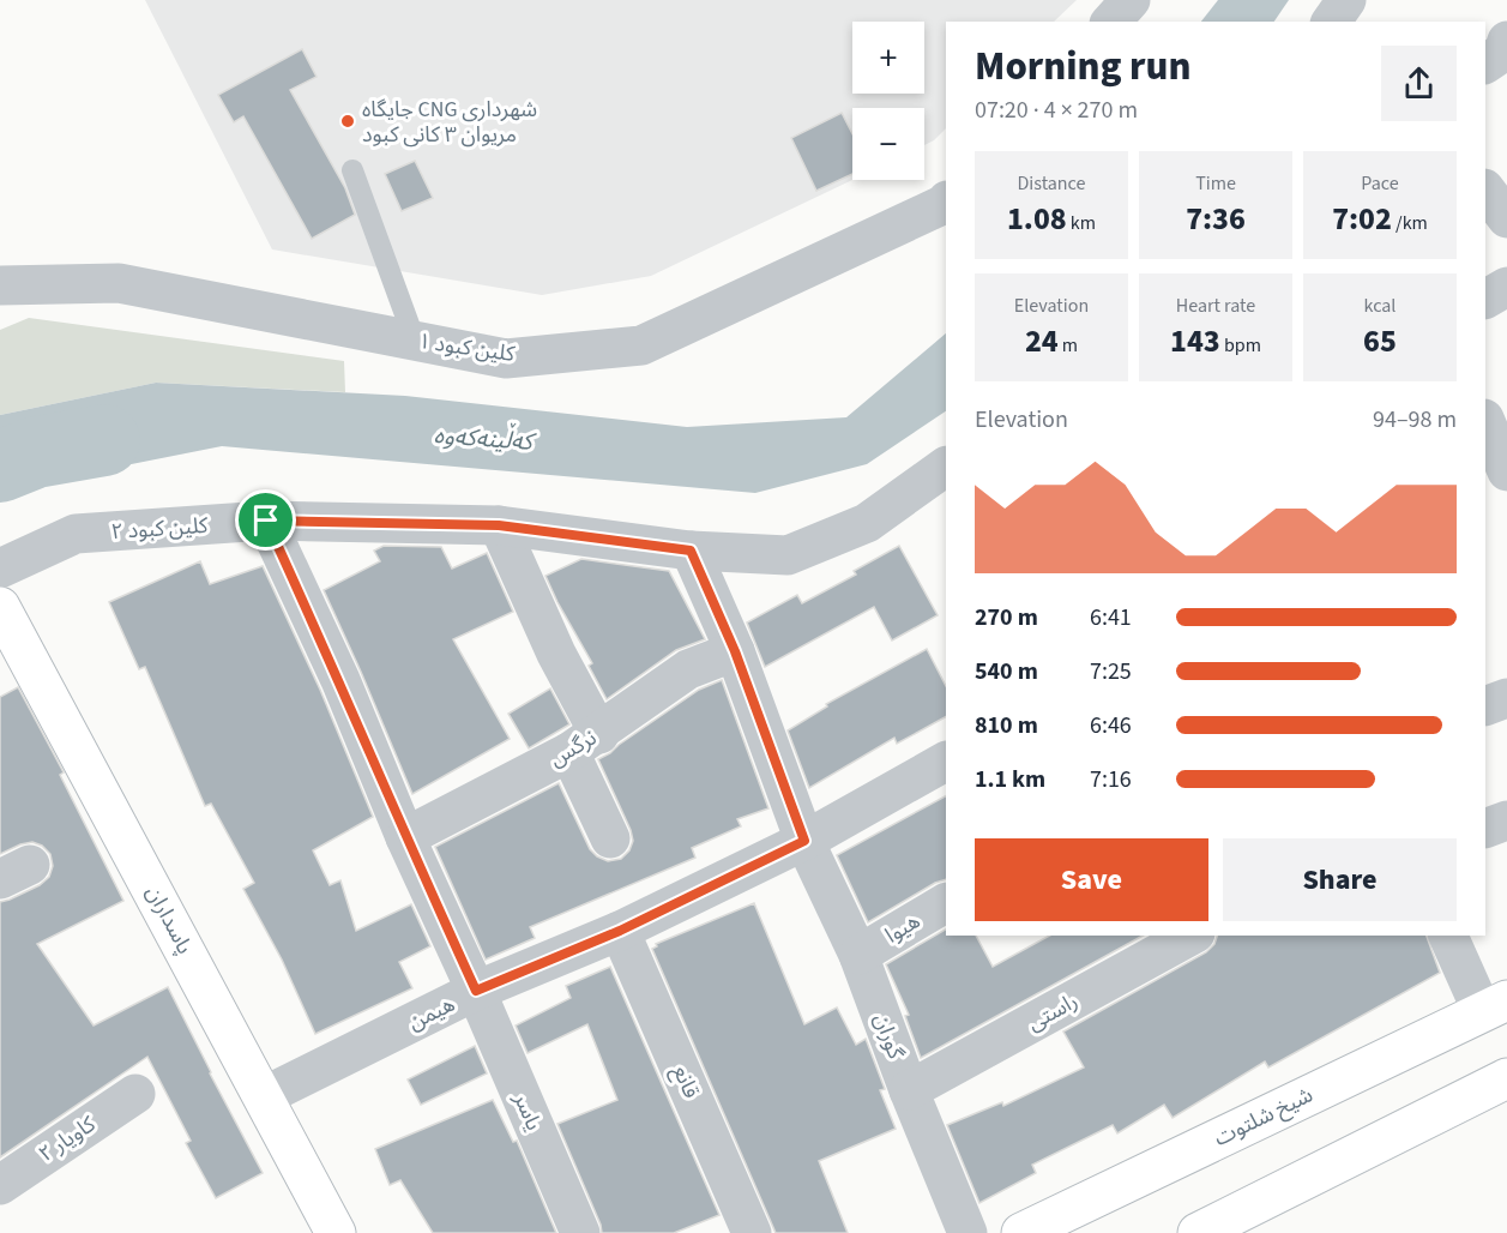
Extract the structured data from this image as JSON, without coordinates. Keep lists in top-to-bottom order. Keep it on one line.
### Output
{"streets":{"main road":["پاسداران","شیخ شلتوت"],"street":["کلین کبود ۱","کلین کبود ۲","نرگس","هیوا","راستی","هیمن","گوران","قانع","یاسر","کاویار ۲"]},"crossings":[["کلین کبود ۲","گوران"],["کلین کبود ۲","یاسر"],["نرگس","گوران"],["نرگس","یاسر"],["پاسداران","هیمن"],["هیوا","گوران"],["راستی","گوران"],["هیمن","گوران"],["هیمن","قانع"],["هیمن","یاسر"]],"water":["کەڵینەکەوە"],"places":["جایگاه CNG شهرداری مریوان ۳ کانی کبود"],"page":{"map_buttons":["+","−"],"heading":["Morning run","07:20 · 4 × 270 m"],"stats":[["Distance","1.08 km"],["Time","7:36"],["Pace","7:02 /km"],["Elevation","24 m"],["Heart rate","143 bpm"],["kcal","65"]],"chart":["Elevation","94–98 m"],"list":[{"name":"270 m","note":"6:41"},{"name":"540 m","note":"7:25"},{"name":"810 m","note":"6:46"},{"name":"1.1 km","note":"7:16"}],"buttons":["Save","Share"]}}
